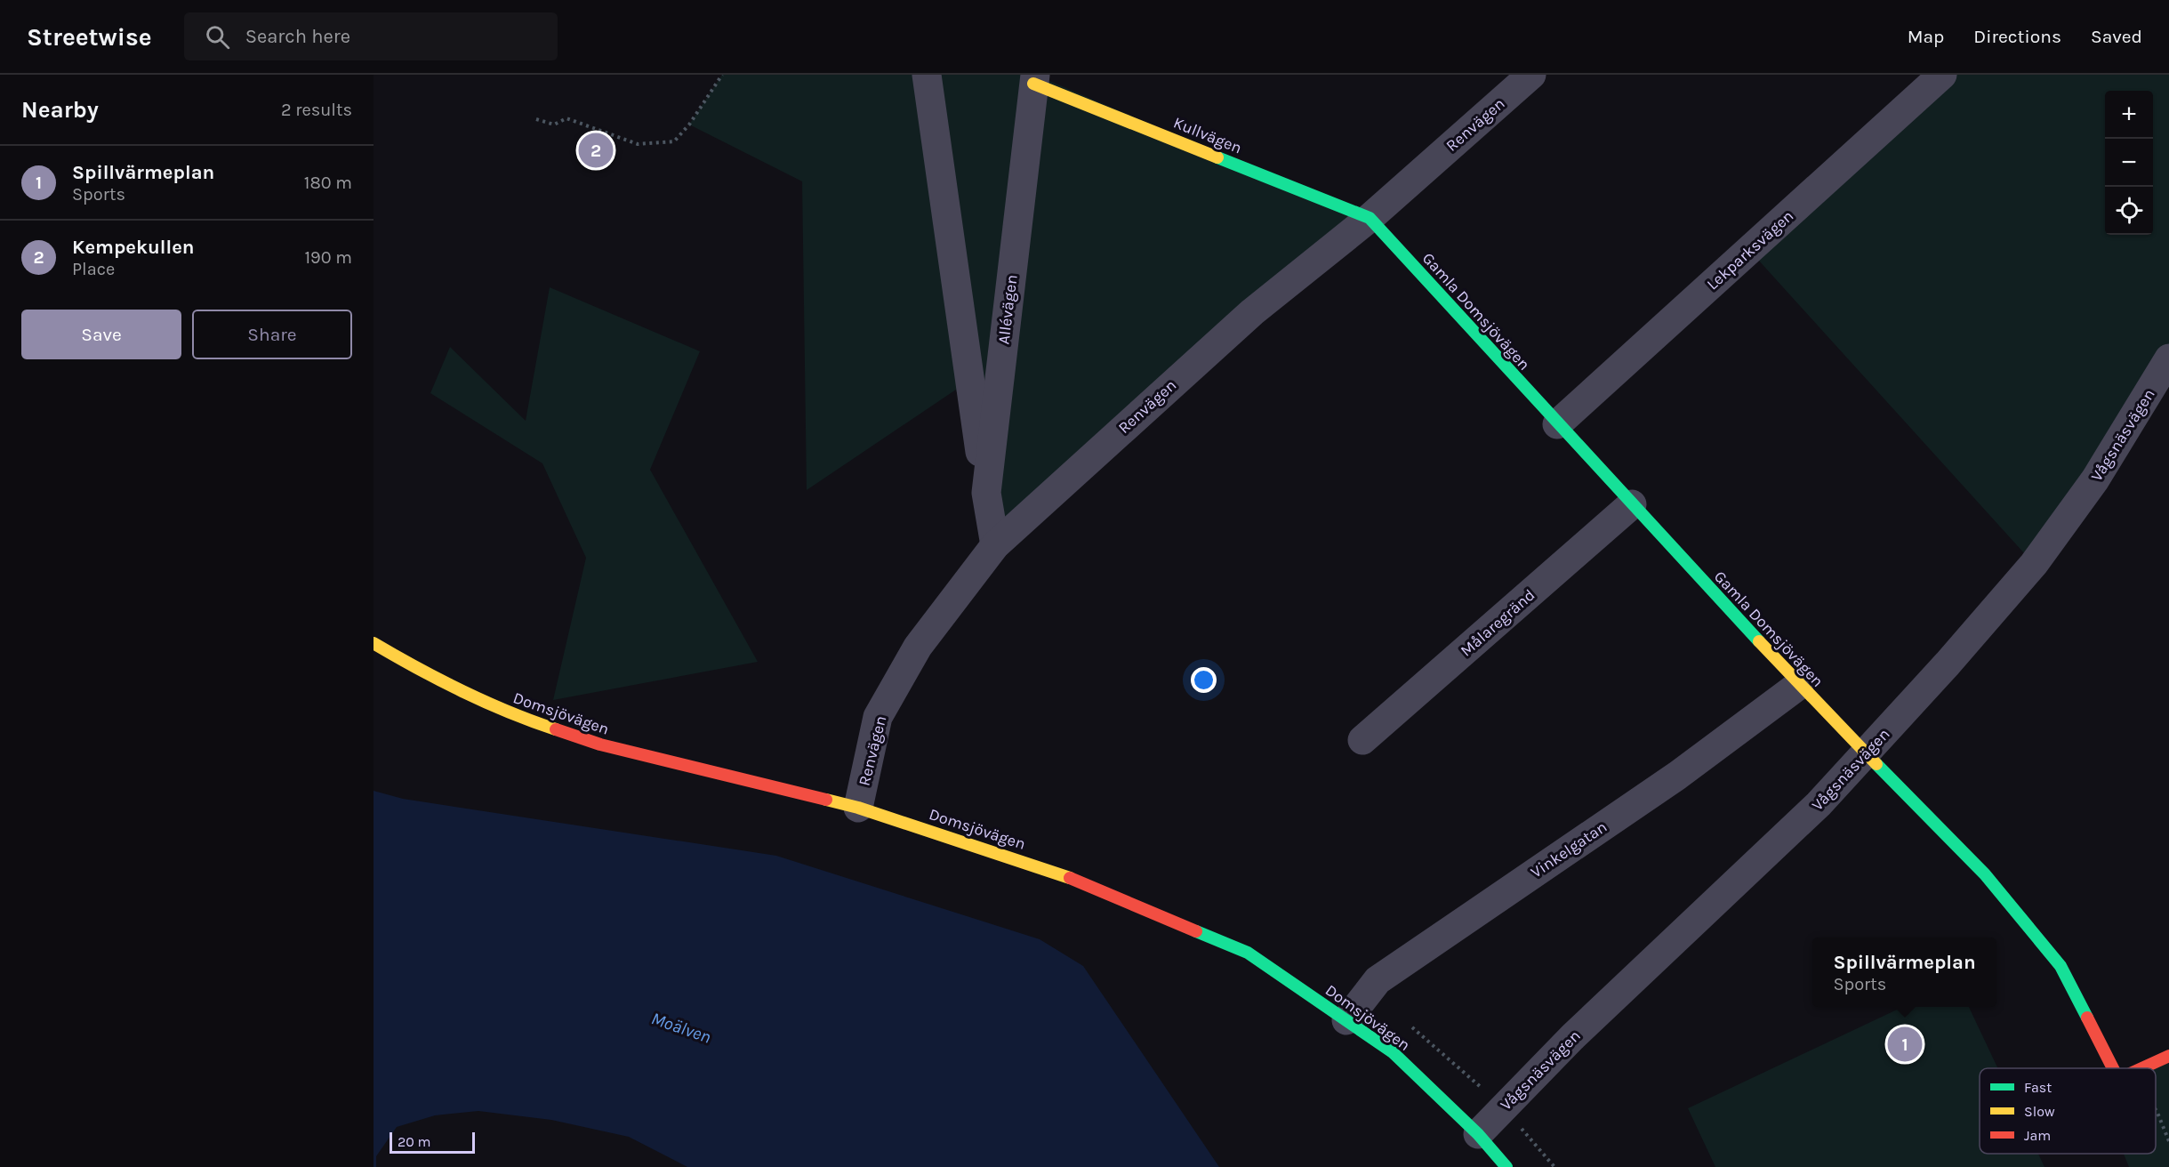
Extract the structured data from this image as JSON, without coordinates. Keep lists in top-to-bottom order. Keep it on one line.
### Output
{"streets":{"street":["Renvägen","Kullvägen","Lekparksvägen","Allévägen","Gamla Domsjövägen","Vågsnäsvägen","Målaregränd","Domsjövägen","Vinkelgatan"]},"crossings":[["Renvägen","Kullvägen"],["Renvägen","Allévägen"],["Renvägen","Gamla Domsjövägen"],["Renvägen","Domsjövägen"],["Kullvägen","Allévägen"],["Kullvägen","Gamla Domsjövägen"],["Lekparksvägen","Gamla Domsjövägen"],["Gamla Domsjövägen","Vågsnäsvägen"],["Gamla Domsjövägen","Målaregränd"],["Gamla Domsjövägen","Vinkelgatan"],["Vågsnäsvägen","Domsjövägen"],["Domsjövägen","Vinkelgatan"]],"water":["Moälven"],"legend":["Fast","Slow","Jam"],"scale_bar":"20 m","page":{"header":"Streetwise","search":"Search here","nav":["Map","Directions","Saved"],"heading":["Nearby","2 results"],"map_buttons":["+","−"],"pins":["2","1"],"list":[{"mark":"1","name":"Spillvärmeplan","note":"Sports","value":"180 m"},{"mark":"2","name":"Kempekullen","note":"Place","value":"190 m"}],"buttons":["Save","Share"],"popup":["Spillvärmeplan","Sports"],"scale":"20 m"}}
